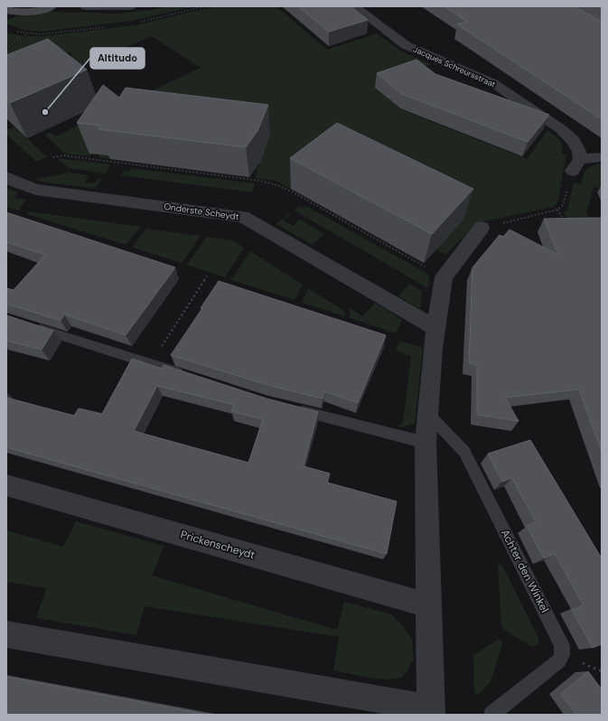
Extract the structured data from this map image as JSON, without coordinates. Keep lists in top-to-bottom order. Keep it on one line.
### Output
{"streets":{"street":["Jacques Schreursstraat","Onderste Scheydt","Prickenscheydt"],"lane":["Achter den Winkel"]},"places":["Altitudo"]}
